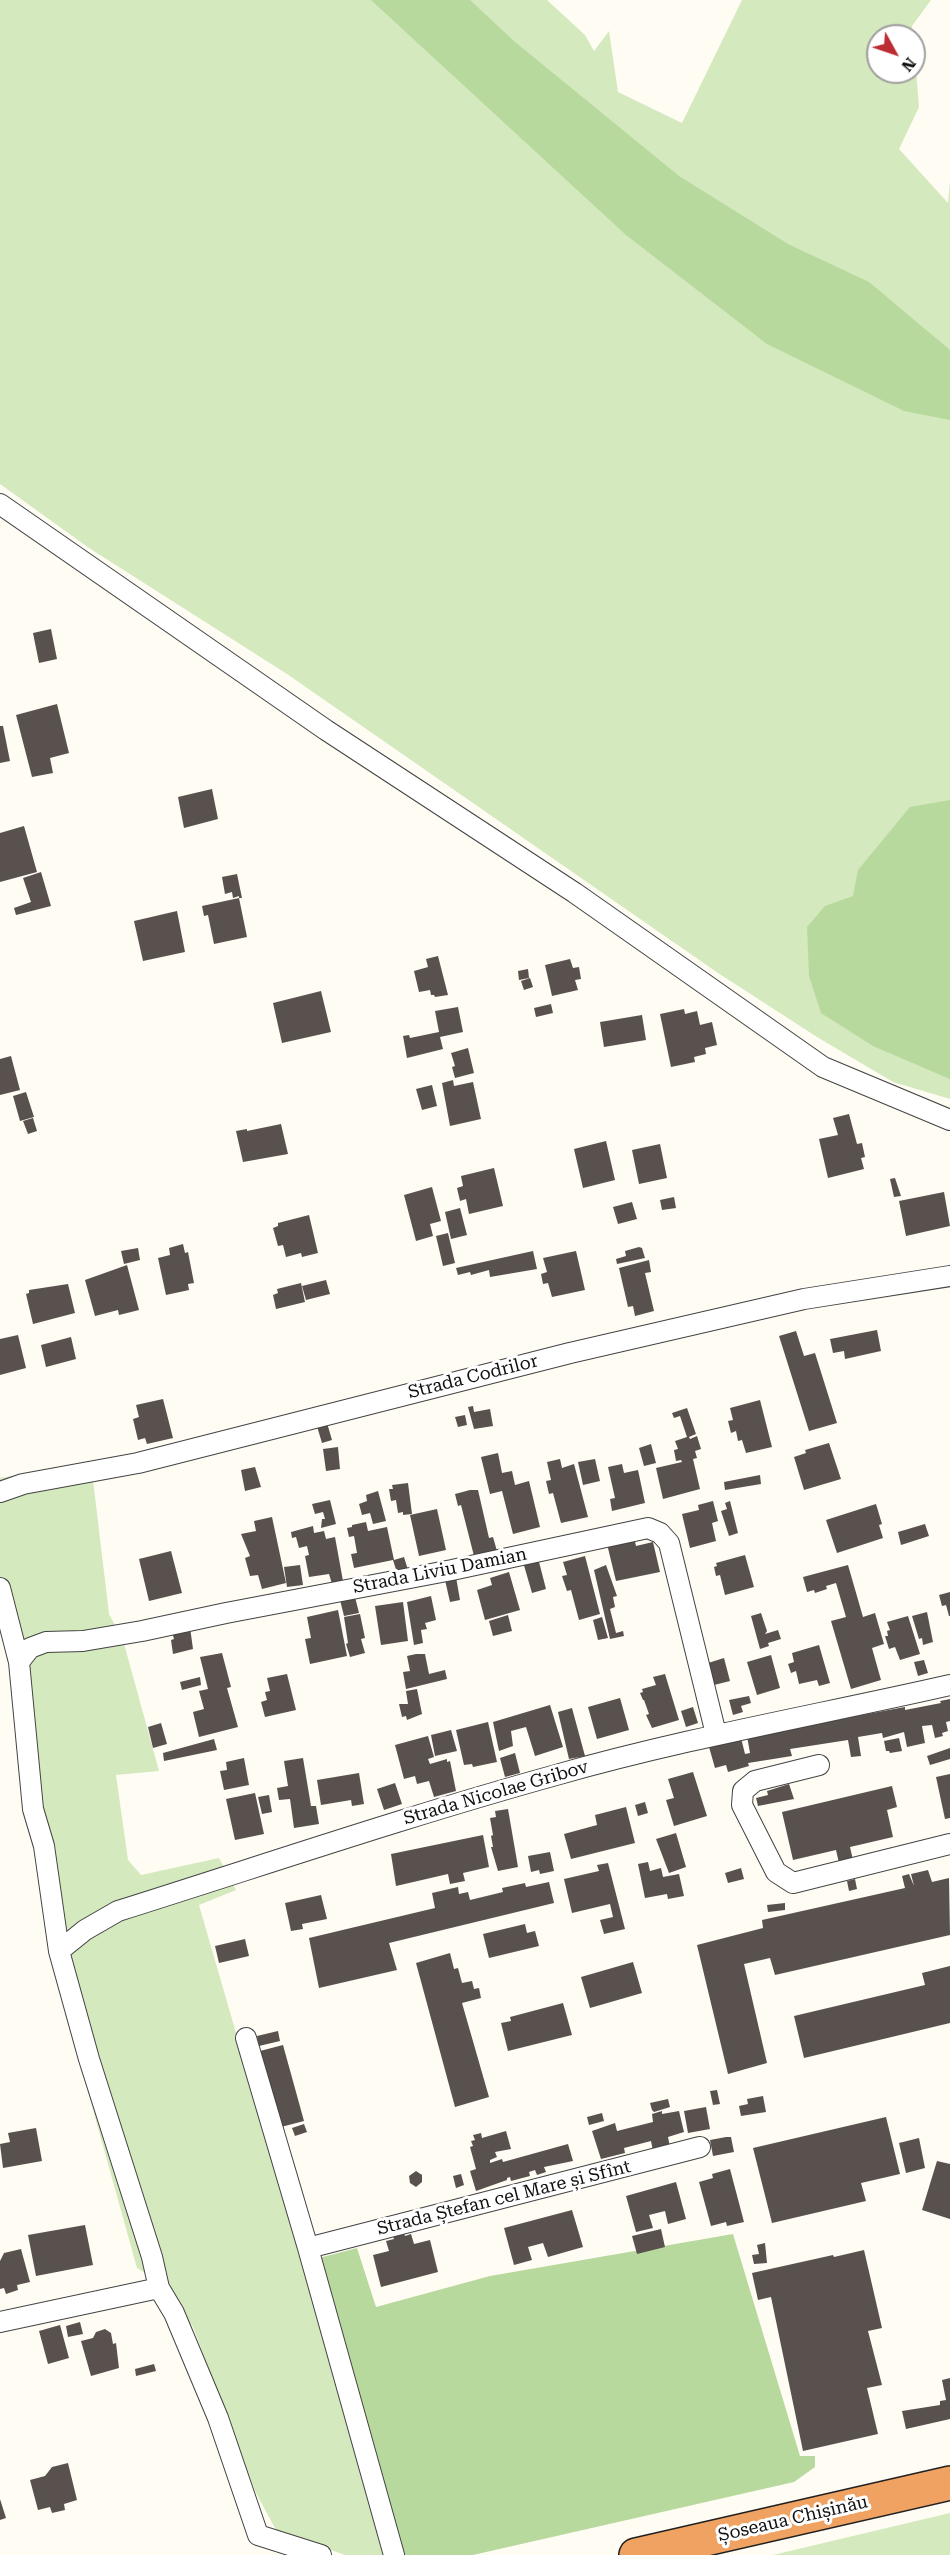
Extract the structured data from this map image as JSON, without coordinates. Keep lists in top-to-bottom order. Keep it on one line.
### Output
{"streets":{"highway":["Șoseaua Chișinău"],"street":["Strada Codrilor","Strada Liviu Damian","Strada Nicolae Gribov","Strada Ștefan cel Mare și Sfînt"]},"crossings":[["Strada Liviu Damian","Strada Nicolae Gribov"]],"north":"bottom right"}
